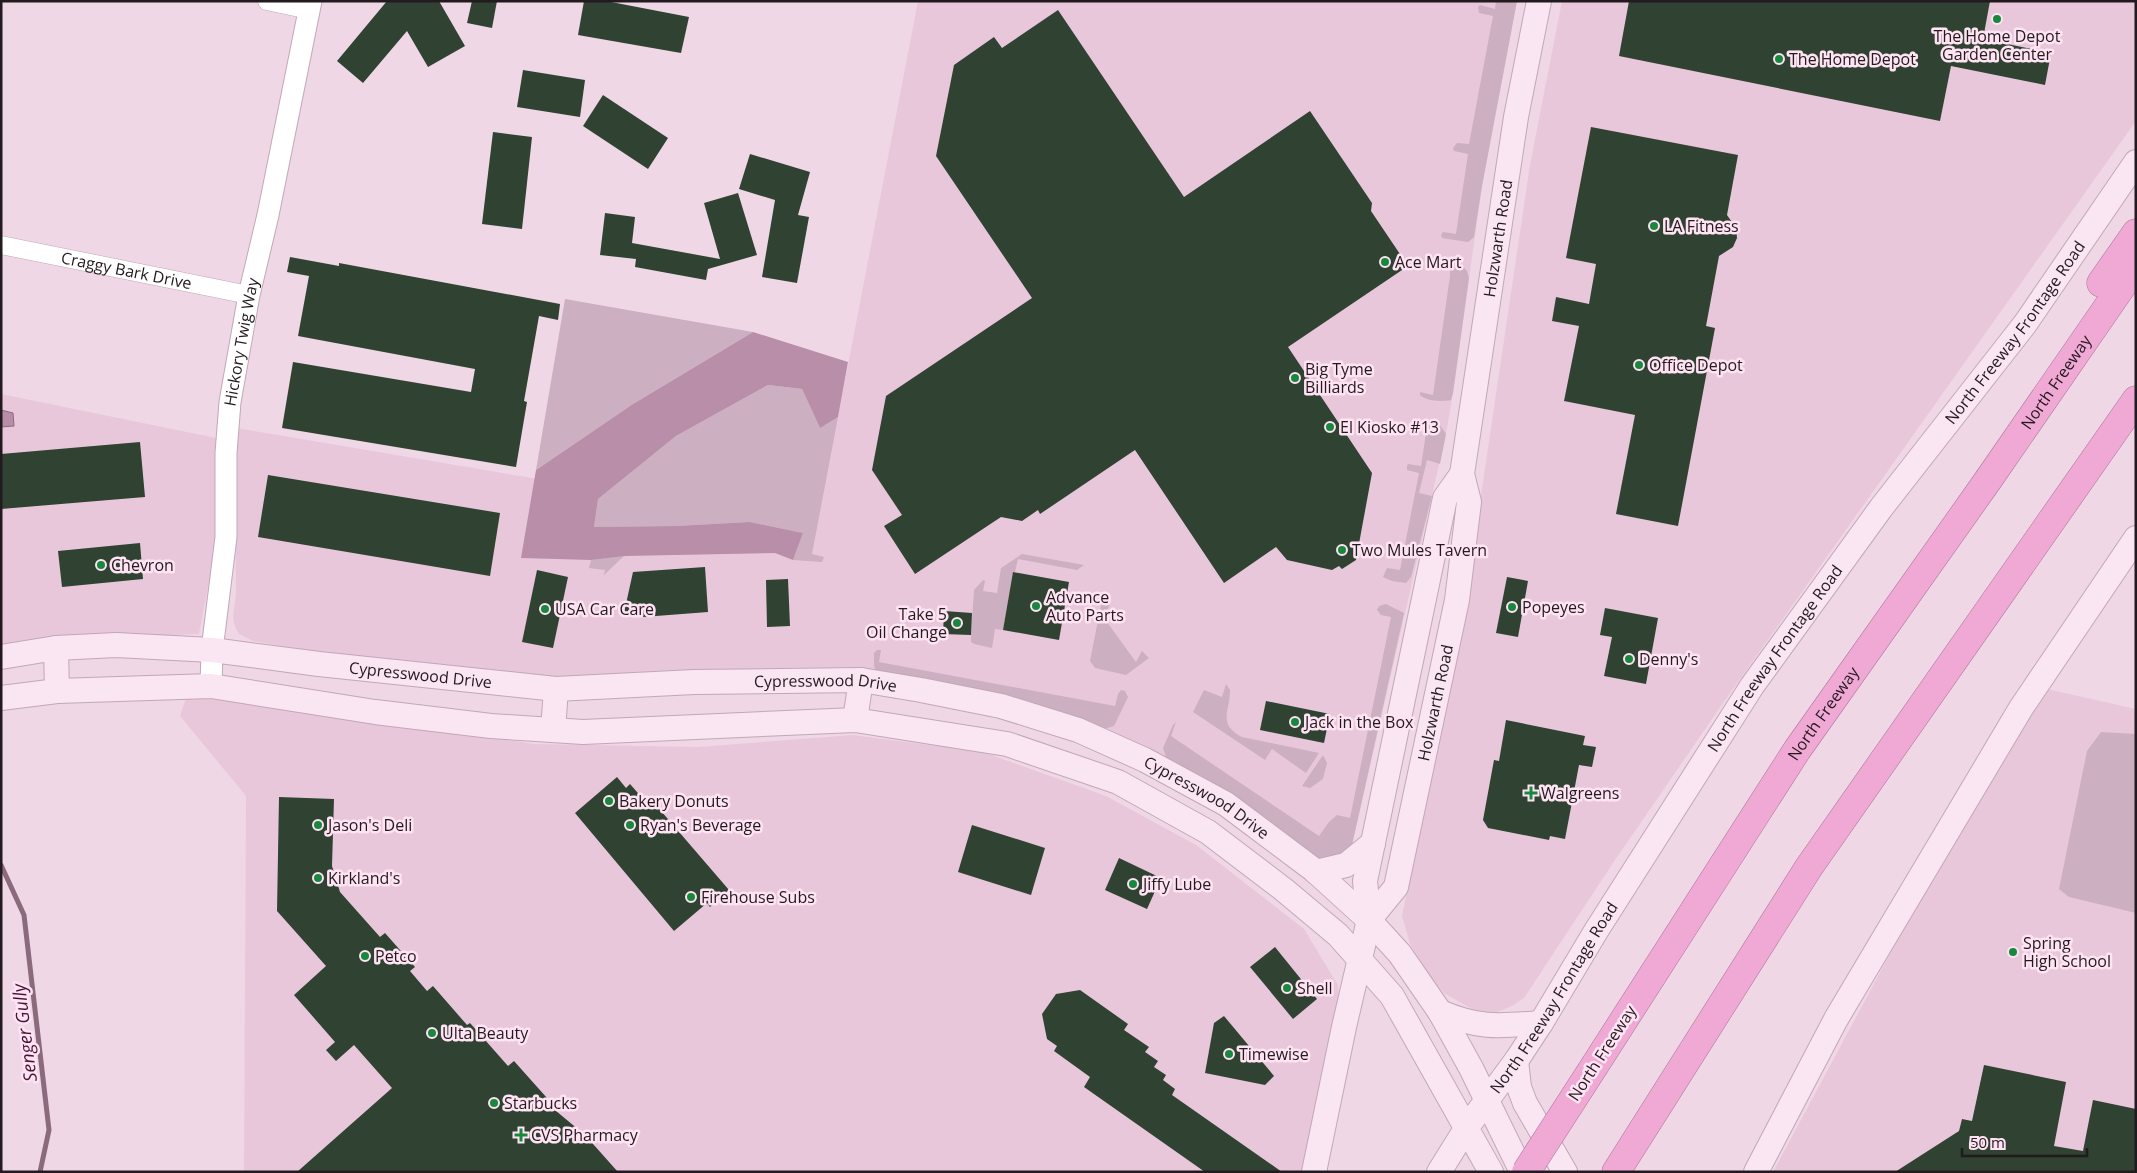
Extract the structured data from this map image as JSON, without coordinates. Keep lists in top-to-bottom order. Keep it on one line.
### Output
{"streets":{"highway":["North Freeway"],"main road":["Holzwarth Road","North Freeway Frontage Road","Cypresswood Drive"],"street":["Craggy Bark Drive","Hickory Twig Way"]},"crossings":[["Holzwarth Road","Cypresswood Drive"],["Craggy Bark Drive","Hickory Twig Way"],["North Freeway Frontage Road","Cypresswood Drive"],["Hickory Twig Way","Cypresswood Drive"]],"water":["Senger Gully"],"places":{"other":["The Home Depot Garden Center","The Home Depot","LA Fitness","Ace Mart","Office Depot","Big Tyme Billiards","El Kiosko #13","Two Mules Tavern","Chevron","Advance Auto Parts","Popeyes","USA Car Care","Take 5 Oil Change","Denny's","Jack in the Box","Bakery Donuts","Jason's Deli","Ryan's Beverage","Kirkland's","Jiffy Lube","Firehouse Subs","Spring High School","Petco","Shell","Ulta Beauty","Timewise","Starbucks"],"health":["Walgreens","CVS Pharmacy"]},"scale_bar":"50 m"}
